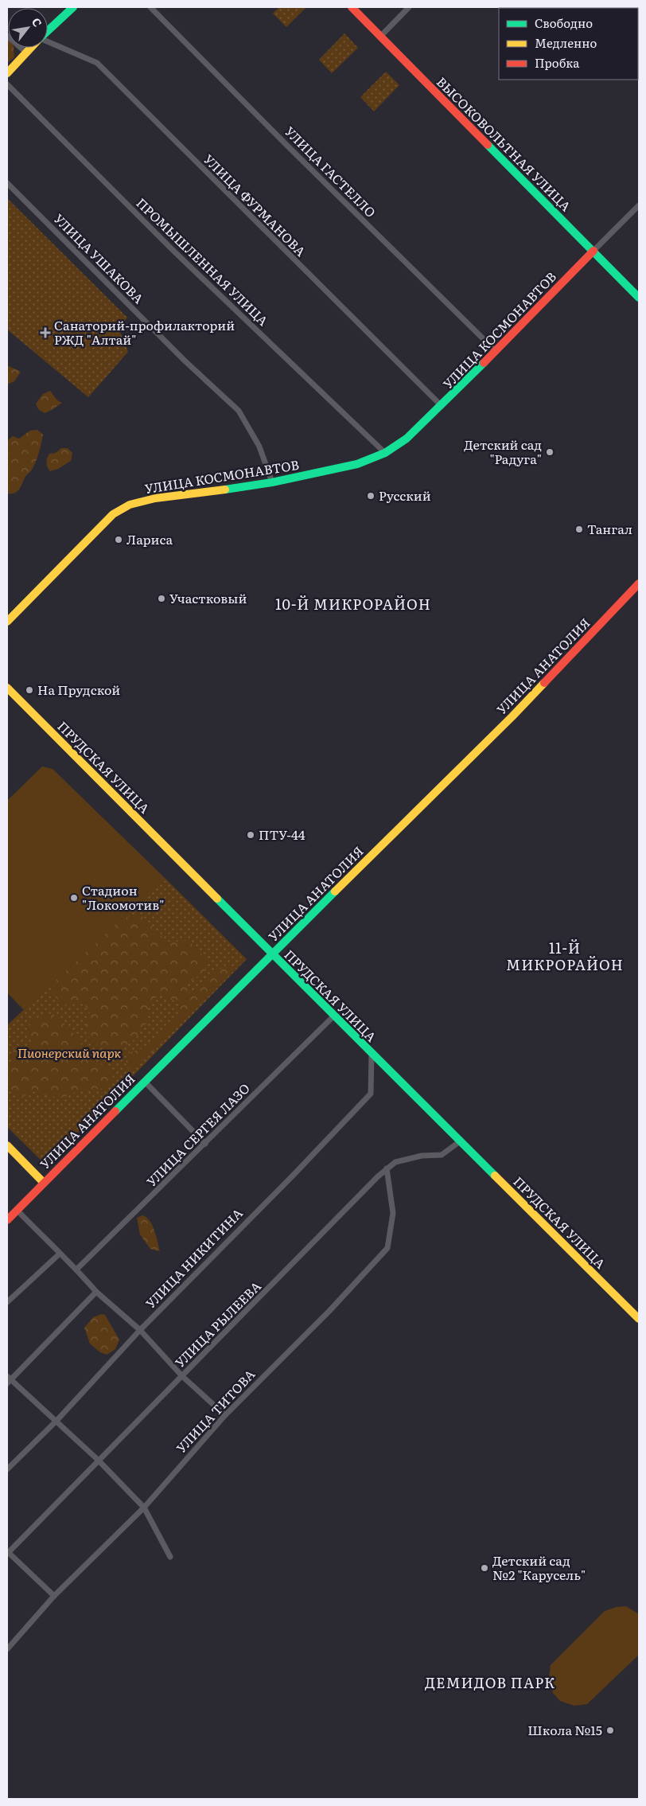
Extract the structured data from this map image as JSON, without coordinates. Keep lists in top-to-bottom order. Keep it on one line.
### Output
{"streets":{"street":["ВЫСОКОВОЛЬТНАЯ УЛИЦА","УЛИЦА ГАСТЕЛЛО","УЛИЦА ФУРМАНОВА","УЛИЦА УШАКОВА","ПРОМЫШЛЕННАЯ УЛИЦА","УЛИЦА КОСМОНАВТОВ","УЛИЦА АНАТОЛИЯ","ПРУДСКАЯ УЛИЦА","УЛИЦА СЕРГЕЯ ЛАЗО","УЛИЦА НИКИТИНА","УЛИЦА РЫЛЕЕВА","УЛИЦА ТИТОВА"]},"crossings":[["ВЫСОКОВОЛЬТНАЯ УЛИЦА","УЛИЦА КОСМОНАВТОВ"],["УЛИЦА ГАСТЕЛЛО","УЛИЦА КОСМОНАВТОВ"],["УЛИЦА ФУРМАНОВА","УЛИЦА КОСМОНАВТОВ"],["УЛИЦА УШАКОВА","УЛИЦА КОСМОНАВТОВ"],["ПРОМЫШЛЕННАЯ УЛИЦА","УЛИЦА КОСМОНАВТОВ"],["УЛИЦА АНАТОЛИЯ","ПРУДСКАЯ УЛИЦА"],["ПРУДСКАЯ УЛИЦА","УЛИЦА СЕРГЕЯ ЛАЗО"],["ПРУДСКАЯ УЛИЦА","УЛИЦА НИКИТИНА"],["ПРУДСКАЯ УЛИЦА","УЛИЦА РЫЛЕЕВА"],["УЛИЦА РЫЛЕЕВА","УЛИЦА ТИТОВА"]],"districts":["10-Й МИКРОРАЙОН","11-Й МИКРОРАЙОН","ДЕМИДОВ ПАРК"],"parks":["Пионерский парк"],"places":{"health":["Санаторий-профилакторий РЖД \"Алтай\""],"other":["Детский сад \"Радуга\"","Русский","Тангал","Лариса","Участковый","На Прудской","ПТУ-44","Стадион \"Локомотив\"","Детский сад №2 \"Карусель\"","Школа №15"]},"legend":["Свободно","Медленно","Пробка"],"north":"top right"}
